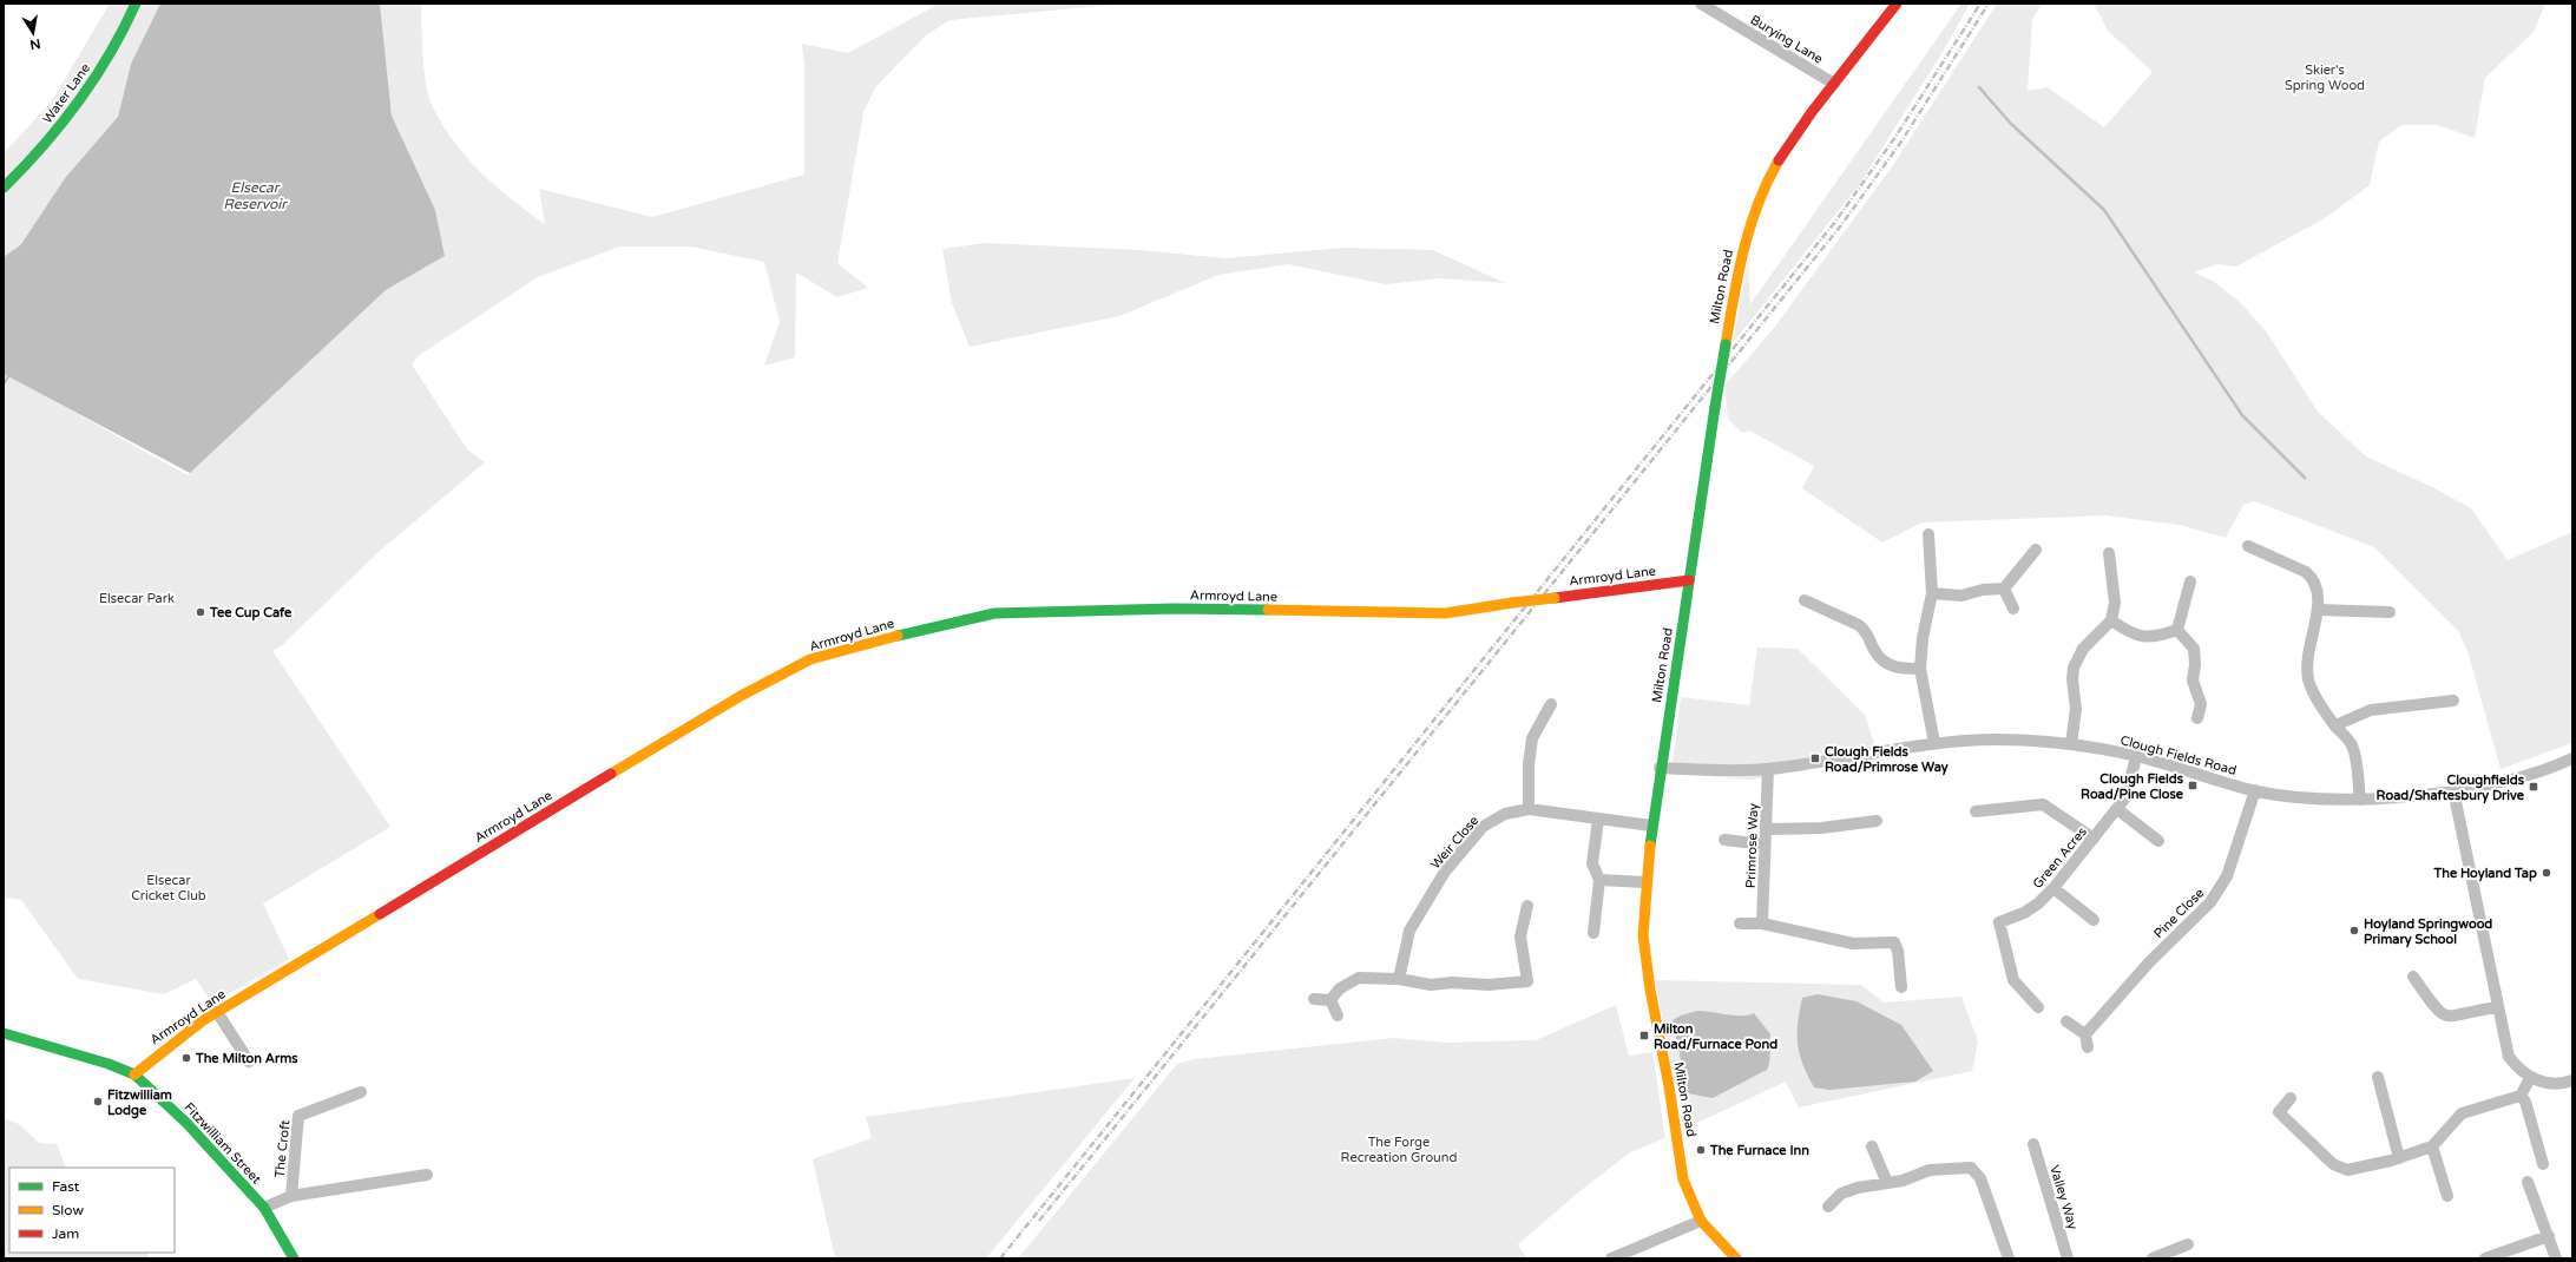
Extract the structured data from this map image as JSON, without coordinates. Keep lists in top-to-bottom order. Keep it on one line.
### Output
{"streets":{"street":["Burying Lane","Water Lane","Milton Road","Armroyd Lane","Clough Fields Road","Weir Close","Primrose Way","Green Acres","Pine Close","Fitzwilliam Street","The Croft","Valley Way"]},"crossings":[["Burying Lane","Milton Road"],["Milton Road","Armroyd Lane"],["Milton Road","Clough Fields Road"],["Milton Road","Weir Close"],["Armroyd Lane","Fitzwilliam Street"],["Clough Fields Road","Primrose Way"],["Clough Fields Road","Green Acres"],["Clough Fields Road","Pine Close"],["Fitzwilliam Street","The Croft"]],"water":["Elsecar Reservoir"],"parks":["Skier's Spring Wood","Elsecar Park","Elsecar Cricket Club","The Forge Recreation Ground"],"places":{"other":["Tee Cup Cafe","The Hoyland Tap","Hoyland Springwood Primary School","The Milton Arms","Fitzwilliam Lodge","The Furnace Inn"],"transit":["Clough Fields Road/Primrose Way","Clough Fields Road/Pine Close","Cloughfields Road/Shaftesbury Drive","Milton Road/Furnace Pond"]},"legend":["Fast","Slow","Jam"],"north":"bottom"}
